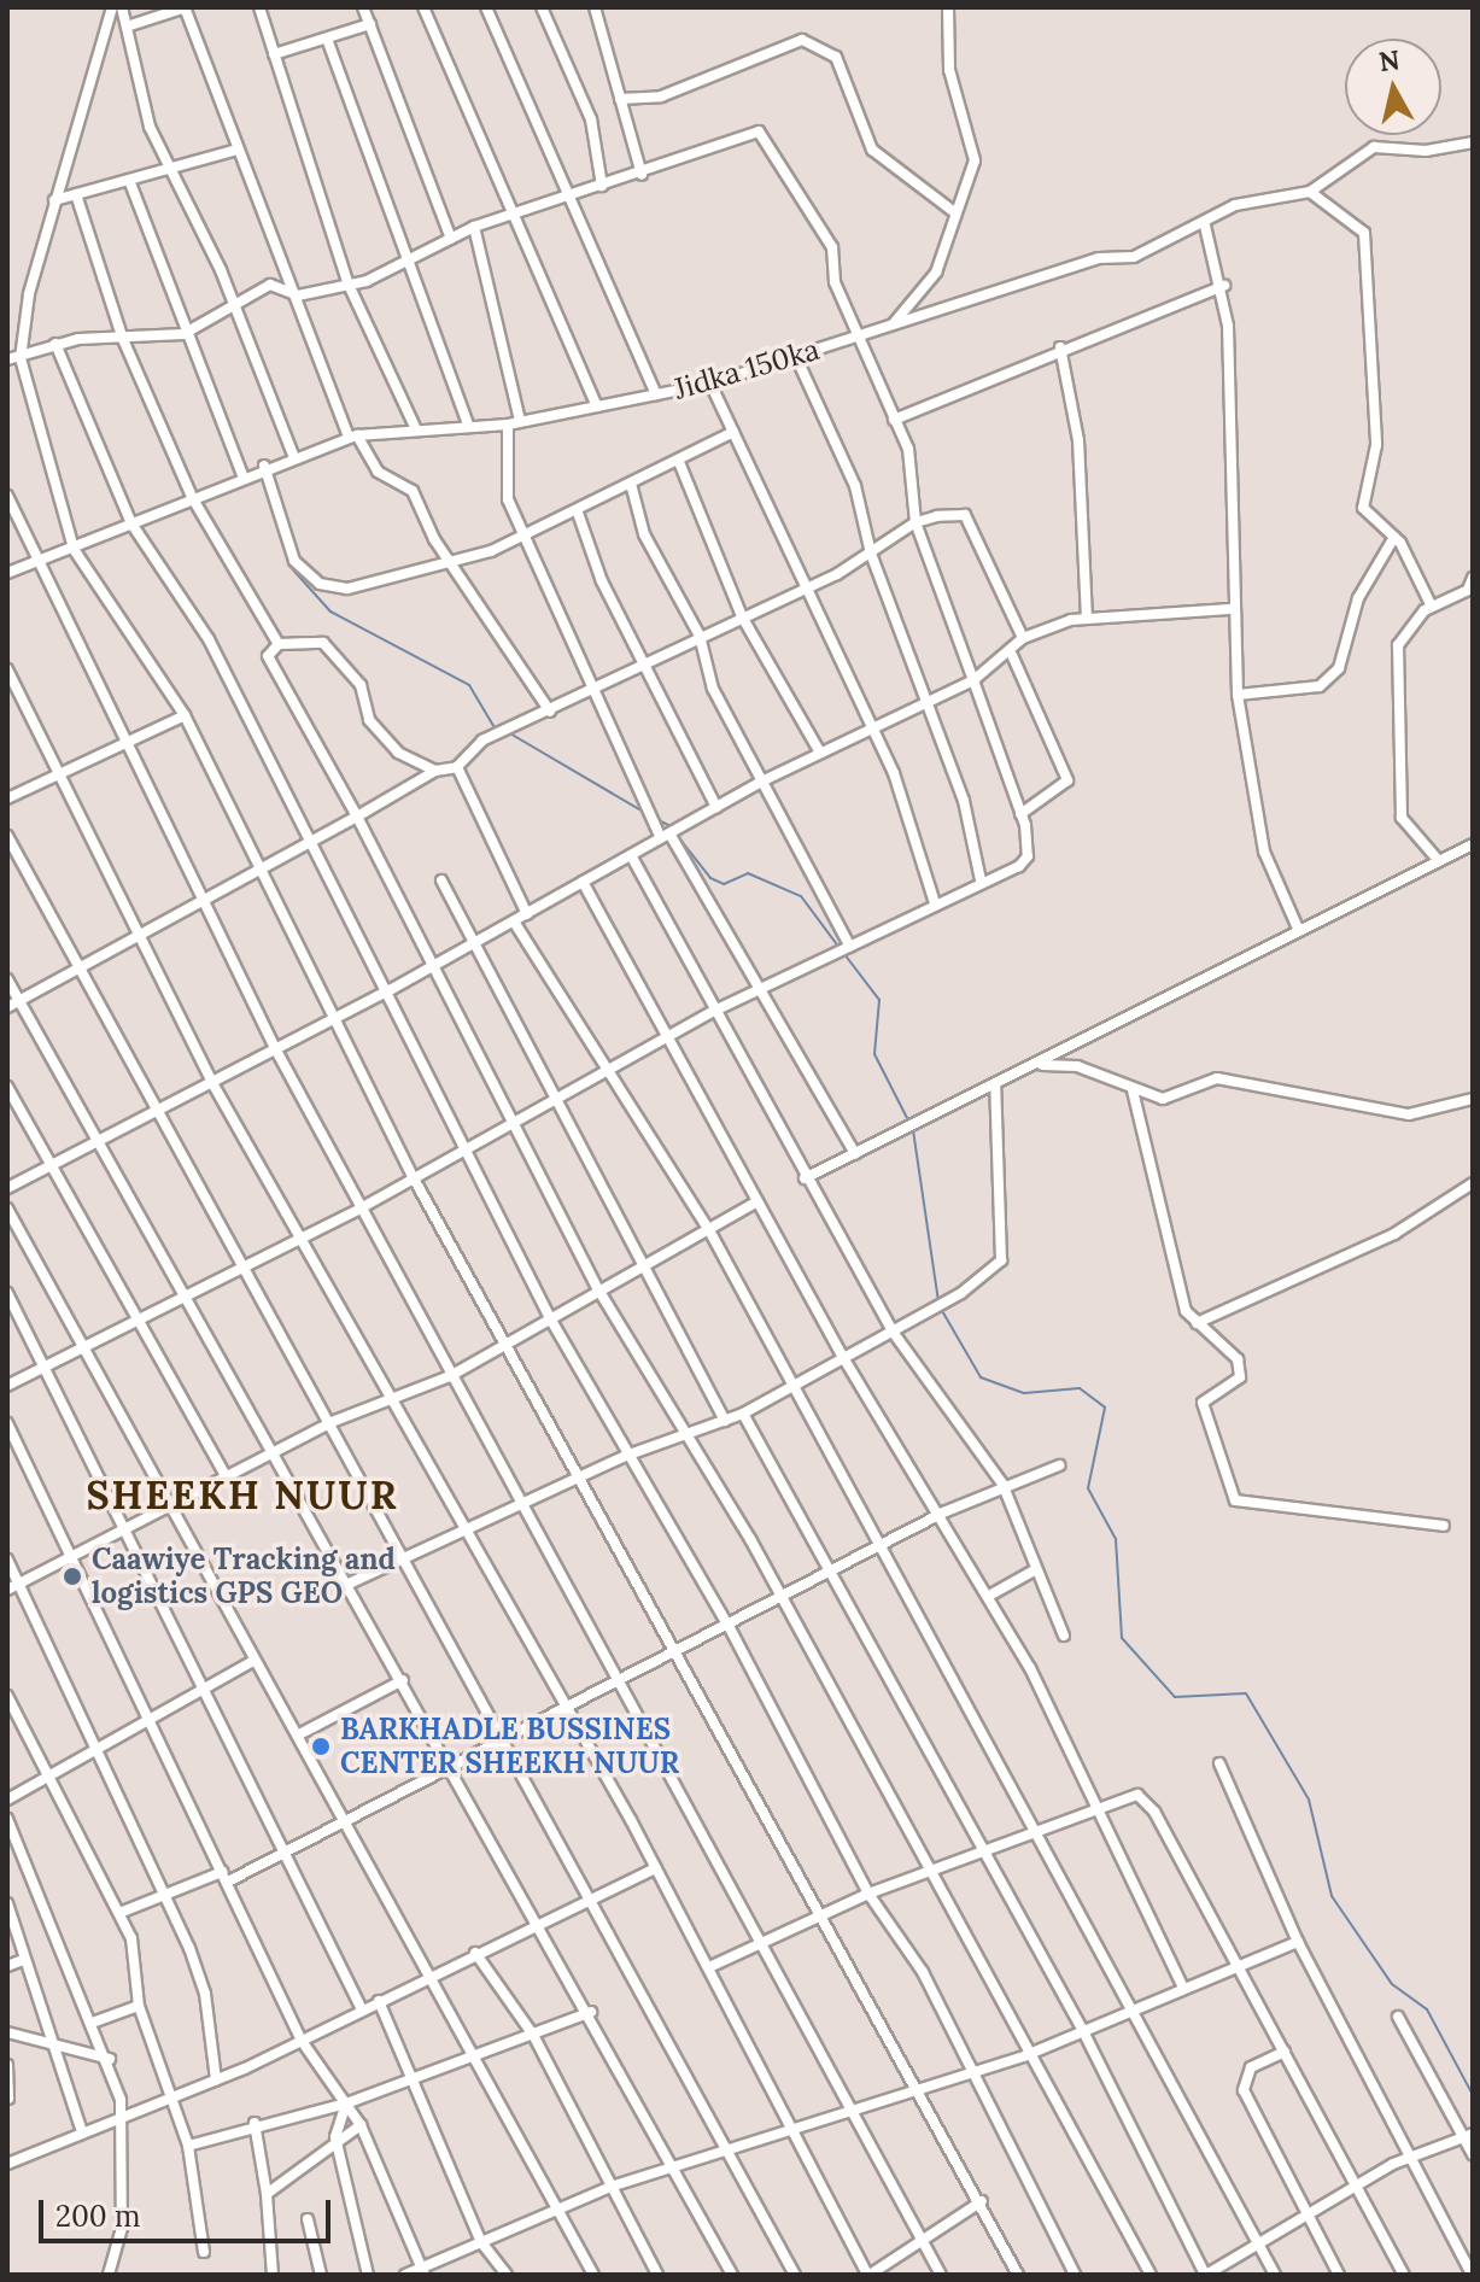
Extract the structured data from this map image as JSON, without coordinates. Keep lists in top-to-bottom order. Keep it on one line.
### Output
{"streets":{"street":["Jidka 150ka"]},"districts":["SHEEKH NUUR"],"places":["Caawiye Tracking and logistics GPS GEO","BARKHADLE BUSSINES CENTER SHEEKH NUUR"],"scale_bar":"200 m","north":"top"}
